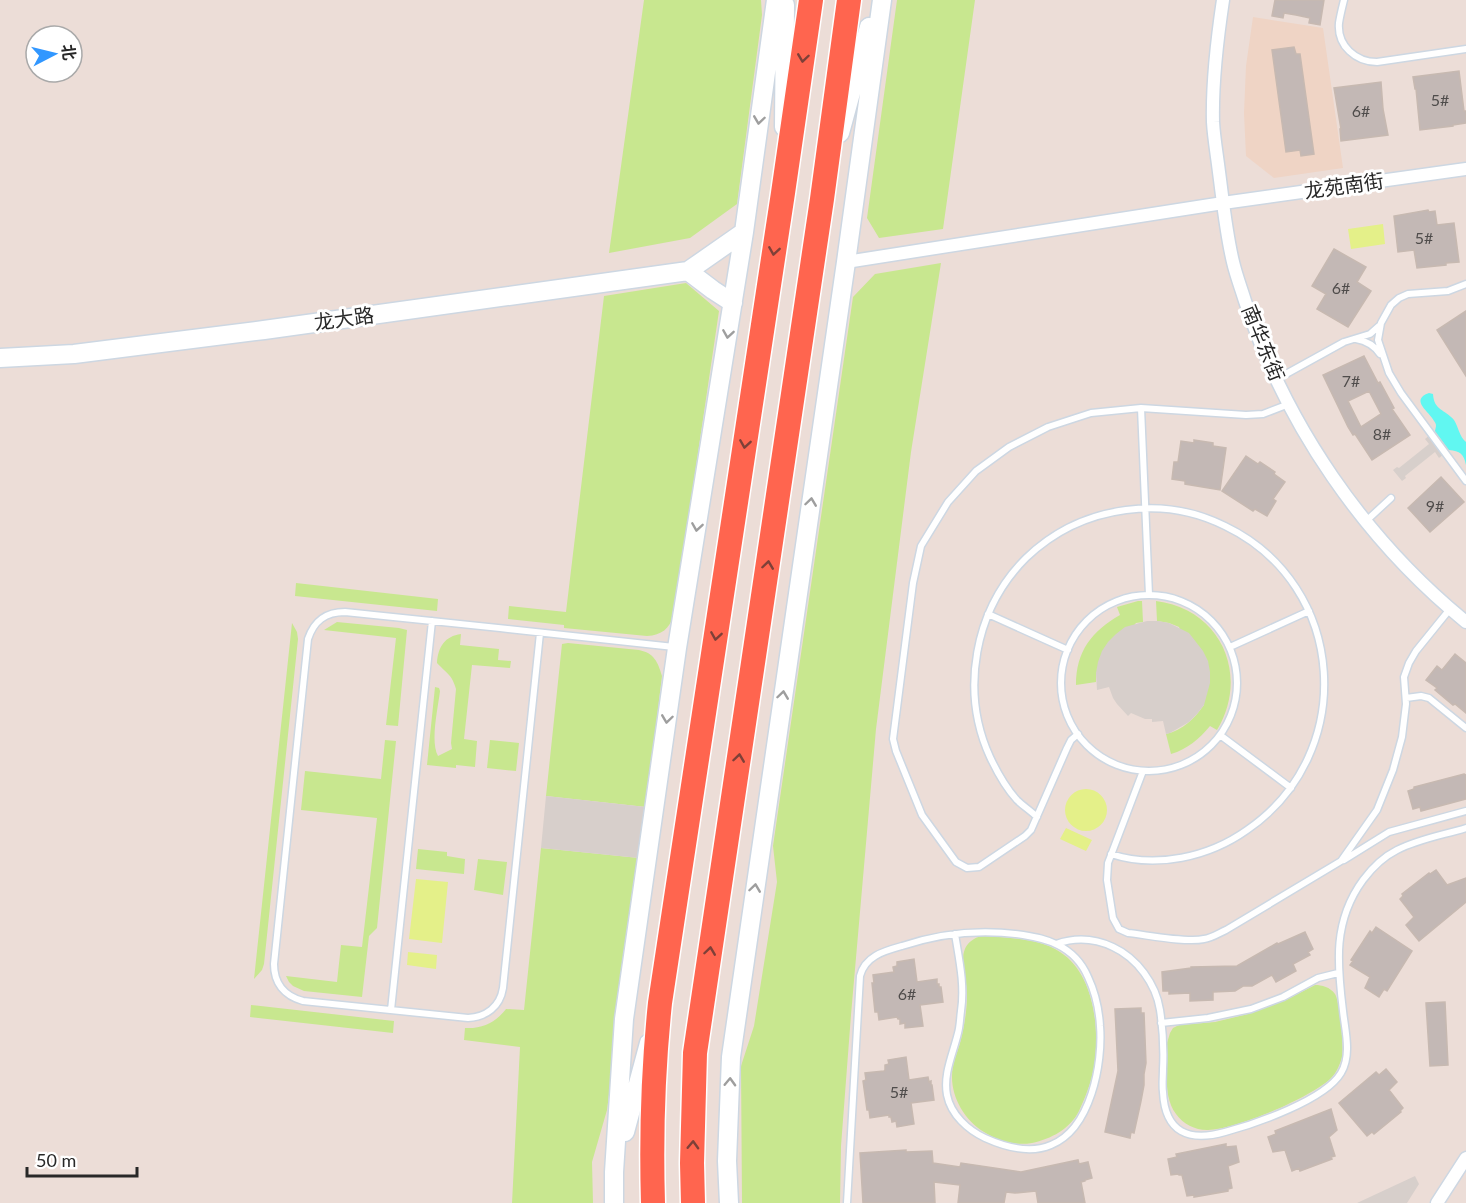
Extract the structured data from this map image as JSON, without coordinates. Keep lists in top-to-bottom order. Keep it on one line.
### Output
{"streets":{"street":["龙苑南街","龙大路","南华东街"]},"crossings":[["龙苑南街","南华东街"]],"house_numbers":["5#","6#","5#","6#","7#","8#","9#","6#","5#"],"scale_bar":"50 m","north":"right"}
